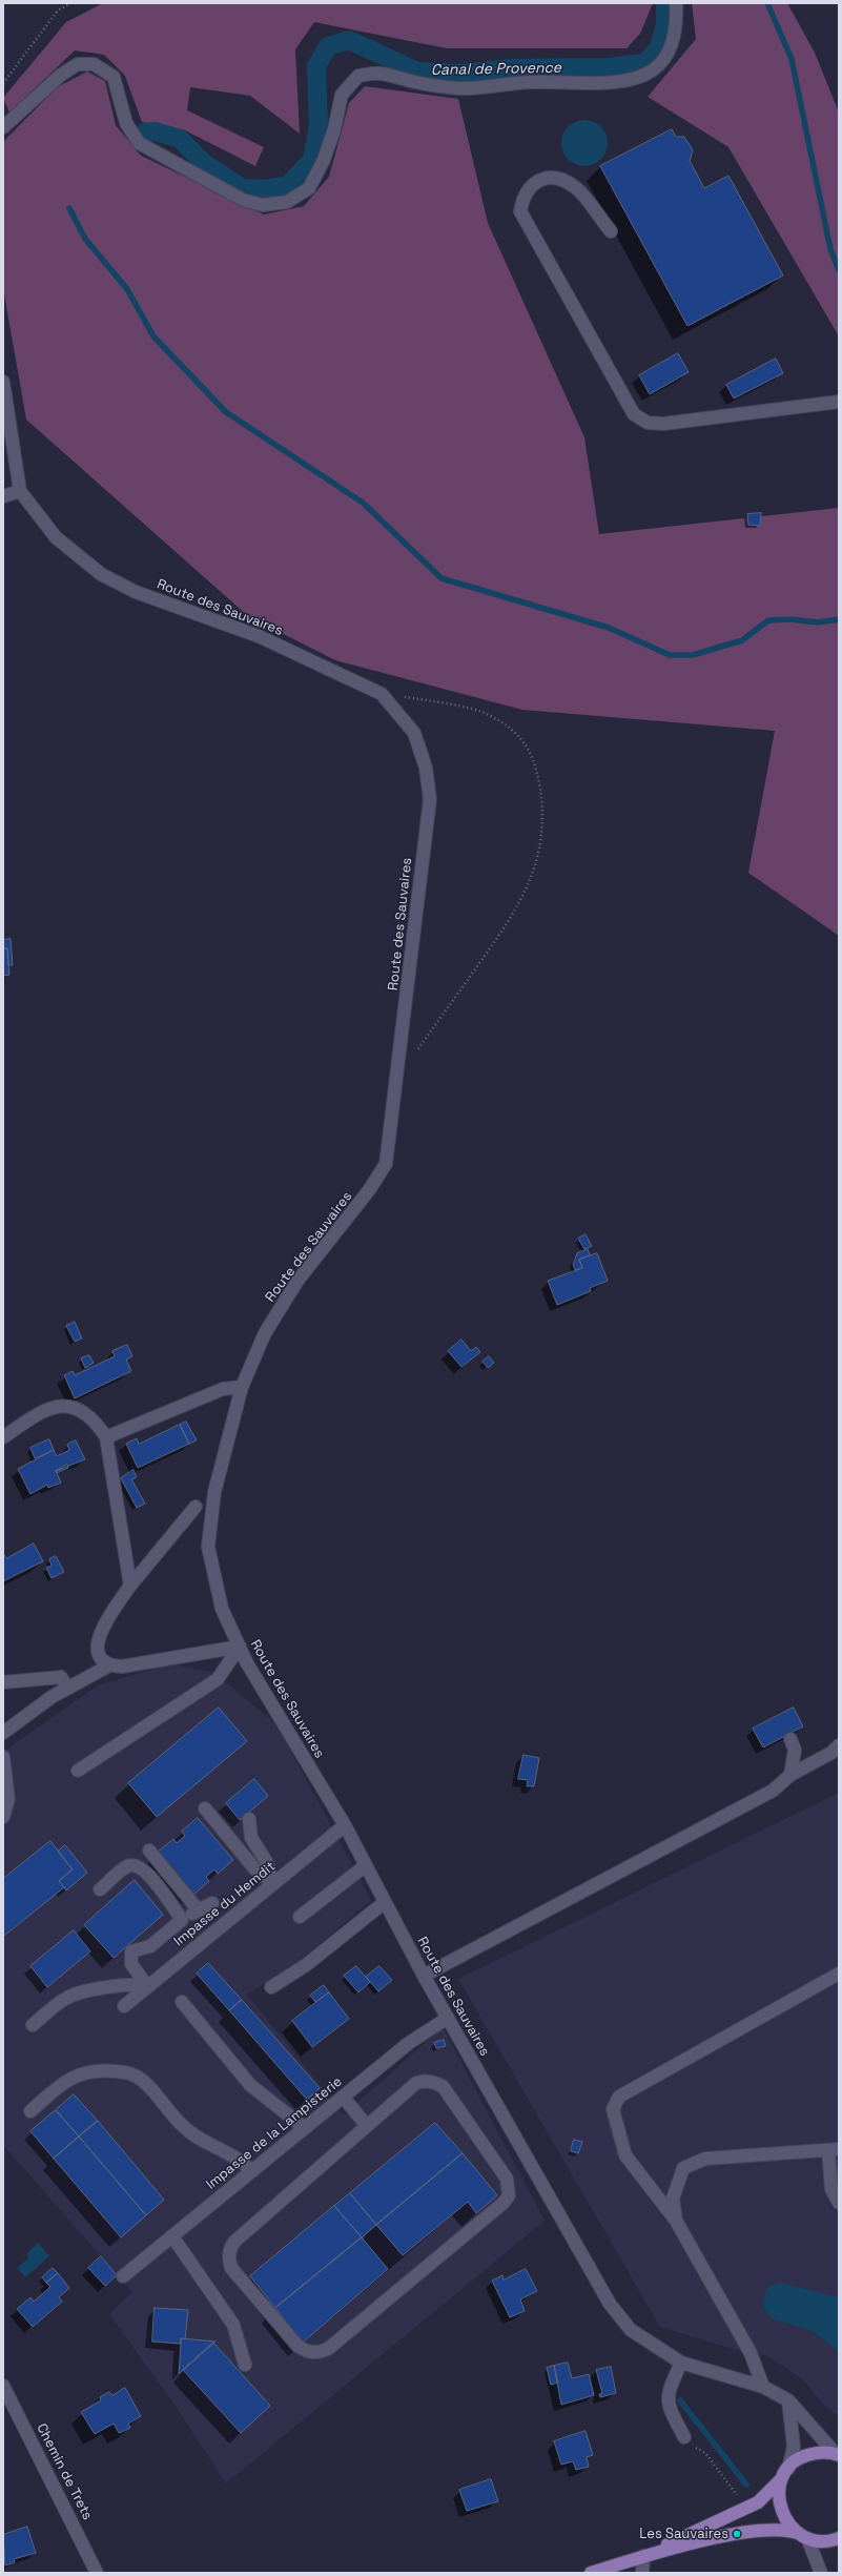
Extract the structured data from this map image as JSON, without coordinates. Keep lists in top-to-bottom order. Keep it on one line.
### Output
{"streets":{"street":["Route des Sauvaires","Impasse du Hemdit","Impasse de la Lampisterie","Chemin de Trets"]},"crossings":[["Route des Sauvaires","Impasse du Hemdit"],["Route des Sauvaires","Impasse de la Lampisterie"]],"water":["Canal de Provence"],"places":["Les Sauvaires"]}
